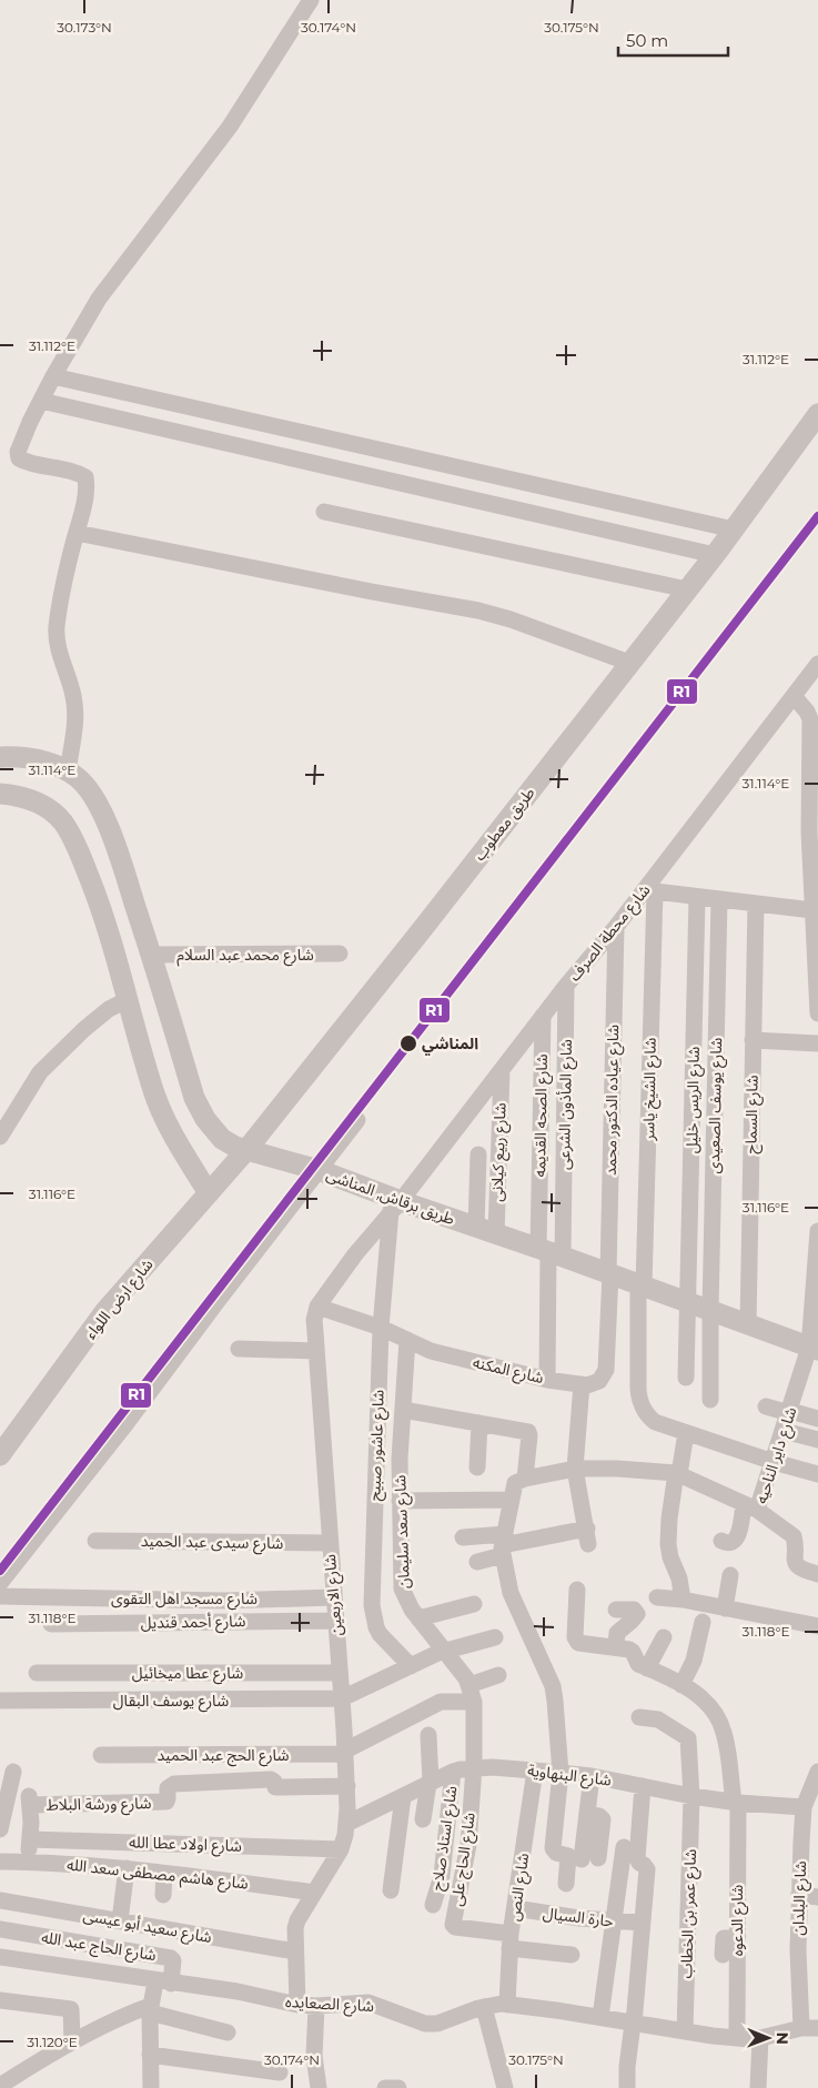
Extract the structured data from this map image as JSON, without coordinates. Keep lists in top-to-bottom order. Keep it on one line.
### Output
{"streets":{"street":["طريق معطوب","شارع محطة الصرف","شارع محمد عبد السلام","شارع الشيخ ياسر","شارع عياده الدكتور محمد","شارع الريس خليل","شارع المأذون الشرعى","شارع يوسف الصعيدى","شارع السماح","شارع الصحه القديمه","شارع ربيع كيلانى","طريق برقاش, المناشى","شارع ارض اللواء","شارع المكنه","شارع عاشور صبيح","شارع داير الناحيه","شارع سعد سليمان","شارع سيدى عبد الحميد","شارع الاربعين","شارع مسجد اهل التقوى","شارع أحمد قنديل","شارع عطا ميخائيل","شارع يوسف البقال","شارع الحج عبد الحميد","شارع البنهاوية","شارع ورشة البلاط","شارع استاذ صلاح","شارع اولاد عطا الله","شارع الحاج على","شارع هاشم مصطفى سعد الله","شارع النص","شارع البلدان","شارع عمر بن الخطاب","حارة السيال","شارع الدعوه","شارع سعيد أبو عيسى","شارع الحاج عبد الله","شارع الصعايده"]},"crossings":[["طريق معطوب","طريق برقاش, المناشى"],["طريق معطوب","شارع ارض اللواء"],["شارع محطة الصرف","شارع الشيخ ياسر"],["شارع محطة الصرف","شارع عياده الدكتور محمد"],["شارع محطة الصرف","شارع المأذون الشرعى"],["شارع محطة الصرف","شارع الصحه القديمه"],["شارع محطة الصرف","شارع ربيع كيلانى"],["شارع محطة الصرف","طريق برقاش, المناشى"],["شارع محطة الصرف","شارع عاشور صبيح"],["شارع محمد عبد السلام","طريق برقاش, المناشى"],["شارع الشيخ ياسر","طريق برقاش, المناشى"],["شارع الشيخ ياسر","شارع داير الناحيه"],["شارع عياده الدكتور محمد","طريق برقاش, المناشى"],["شارع الريس خليل","طريق برقاش, المناشى"],["شارع المأذون الشرعى","شارع الصحه القديمه"],["شارع المأذون الشرعى","طريق برقاش, المناشى"],["شارع يوسف الصعيدى","طريق برقاش, المناشى"],["شارع السماح","طريق برقاش, المناشى"],["شارع الصحه القديمه","طريق برقاش, المناشى"],["شارع ربيع كيلانى","طريق برقاش, المناشى"],["طريق برقاش, المناشى","شارع ارض اللواء"],["طريق برقاش, المناشى","شارع عاشور صبيح"],["طريق برقاش, المناشى","شارع داير الناحيه"],["شارع المكنه","شارع عاشور صبيح"],["شارع المكنه","شارع سعد سليمان"],["شارع المكنه","شارع الاربعين"],["شارع سيدى عبد الحميد","شارع الاربعين"],["شارع الاربعين","شارع مسجد اهل التقوى"],["شارع الاربعين","شارع أحمد قنديل"],["شارع الاربعين","شارع عطا ميخائيل"],["شارع الاربعين","شارع يوسف البقال"],["شارع الاربعين","شارع الحج عبد الحميد"],["شارع الاربعين","شارع البنهاوية"],["شارع الاربعين","شارع ورشة البلاط"],["شارع الاربعين","شارع اولاد عطا الله"],["شارع الاربعين","شارع هاشم مصطفى سعد الله"],["شارع الاربعين","شارع سعيد أبو عيسى"],["شارع الاربعين","شارع الصعايده"],["شارع البنهاوية","شارع استاذ صلاح"],["شارع البنهاوية","شارع الحاج على"],["شارع البنهاوية","شارع النص"],["شارع البنهاوية","شارع البلدان"],["شارع البنهاوية","شارع عمر بن الخطاب"],["شارع البنهاوية","شارع الدعوه"],["شارع ورشة البلاط","شارع اولاد عطا الله"],["شارع الحاج على","شارع النص"],["شارع النص","حارة السيال"],["شارع النص","شارع الصعايده"],["شارع البلدان","شارع الصعايده"],["شارع عمر بن الخطاب","شارع الصعايده"],["شارع الدعوه","شارع الصعايده"],["شارع الحاج عبد الله","شارع الصعايده"]],"places":["المناشي"],"lines":["transit line R1"],"scale_bar":"50 m","north":"right","coordinates":["30.173°N","30.174°N","30.175°N","31.112°E","31.114°E","31.116°E","31.118°E","31.120°E"]}
